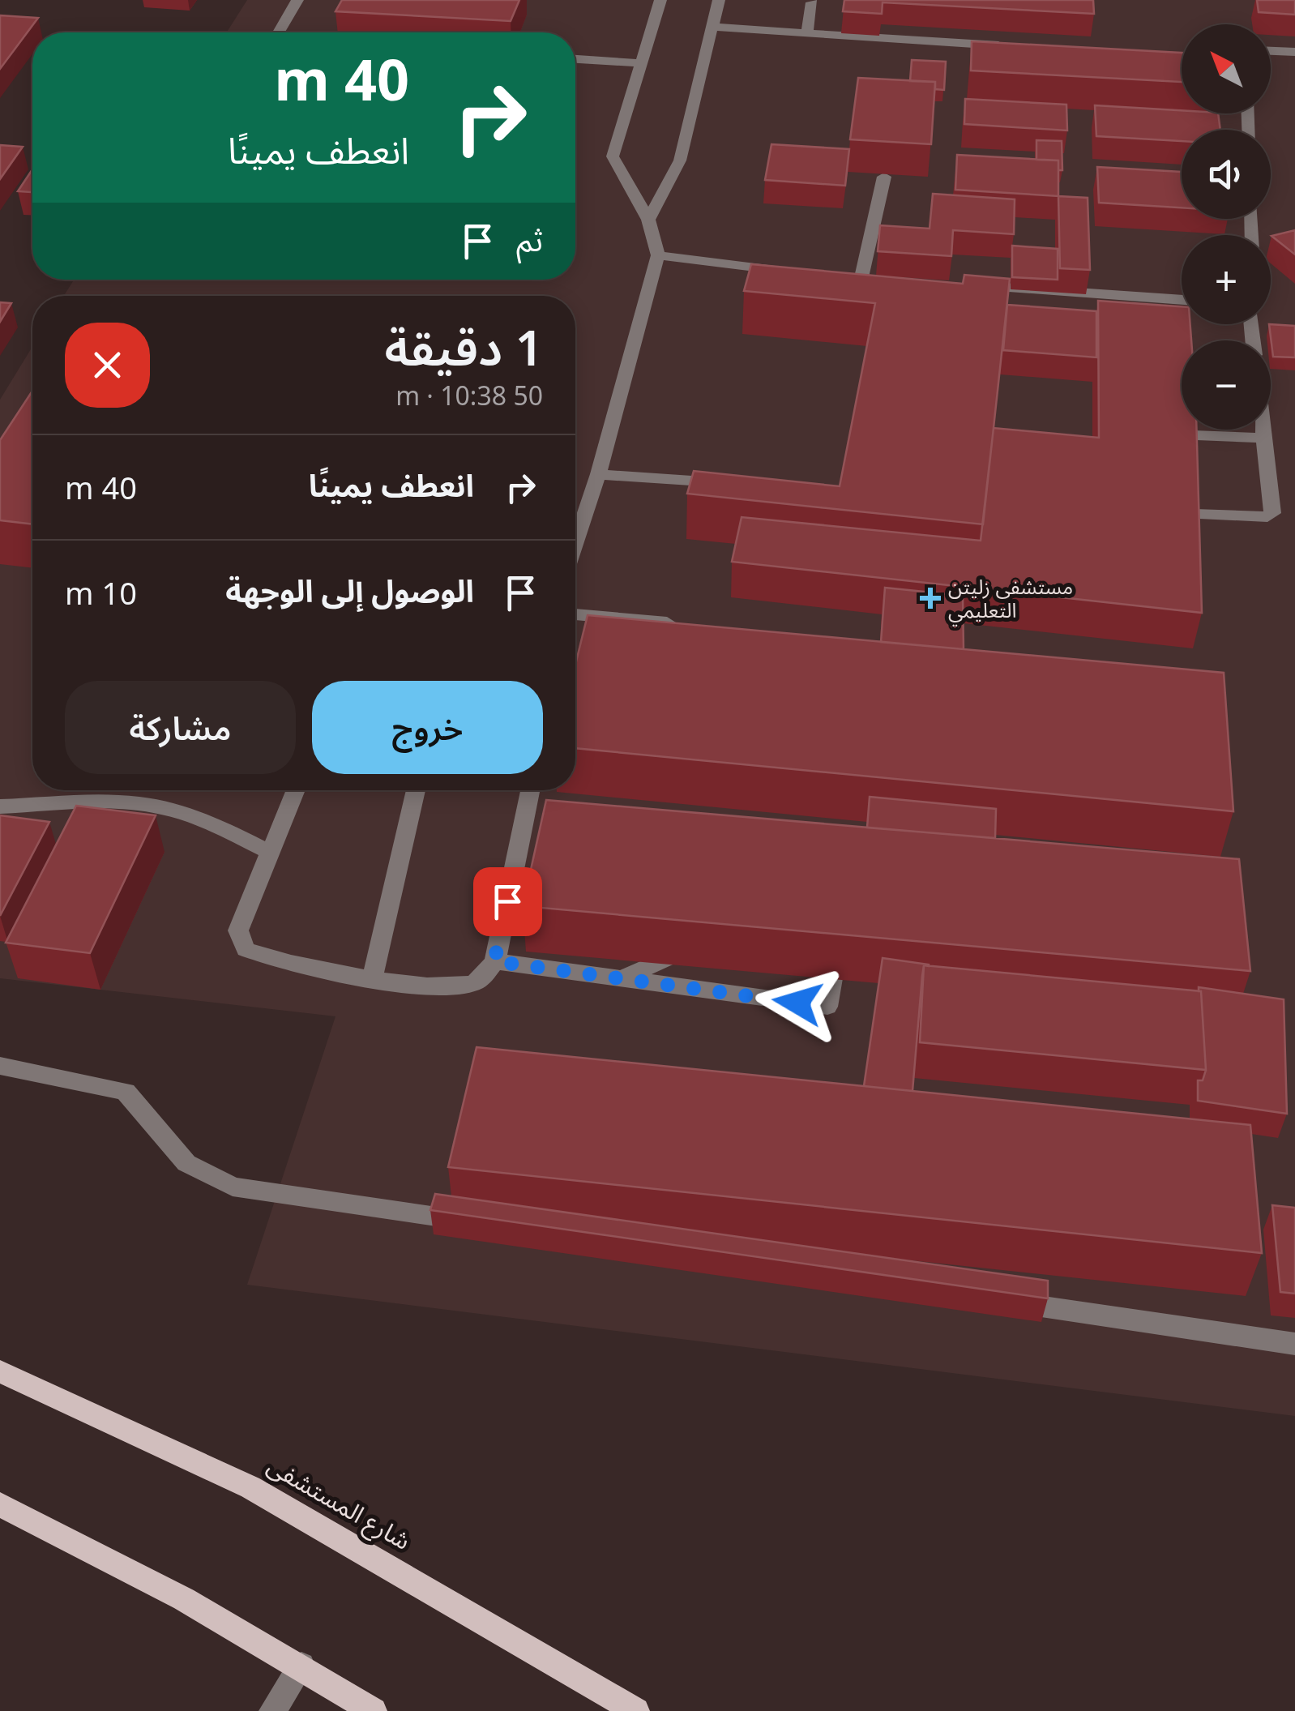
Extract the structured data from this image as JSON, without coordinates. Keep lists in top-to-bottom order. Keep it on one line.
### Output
{"streets":{"main road":["شارع المستشفى"]},"places":{"health":["مستشفى زليتن التعليمي"]},"north":"top left","page":{"map_buttons":["+","−"],"turn":["40 m","انعطف يمينًا"],"then":"ثم","heading":["1 دقيقة","50 m · 10:38"],"list":[{"name":"انعطف يمينًا","value":"40 m"},{"name":"الوصول إلى الوجهة","value":"10 m"}],"buttons":["خروج","مشاركة"]}}
